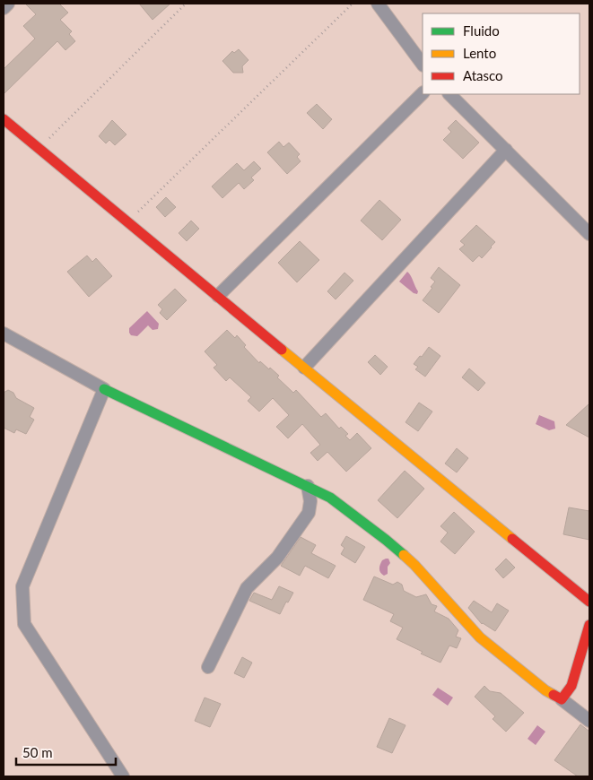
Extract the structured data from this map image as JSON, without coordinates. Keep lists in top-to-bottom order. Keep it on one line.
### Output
{"legend":["Fluido","Lento","Atasco"],"scale_bar":"50 m"}
